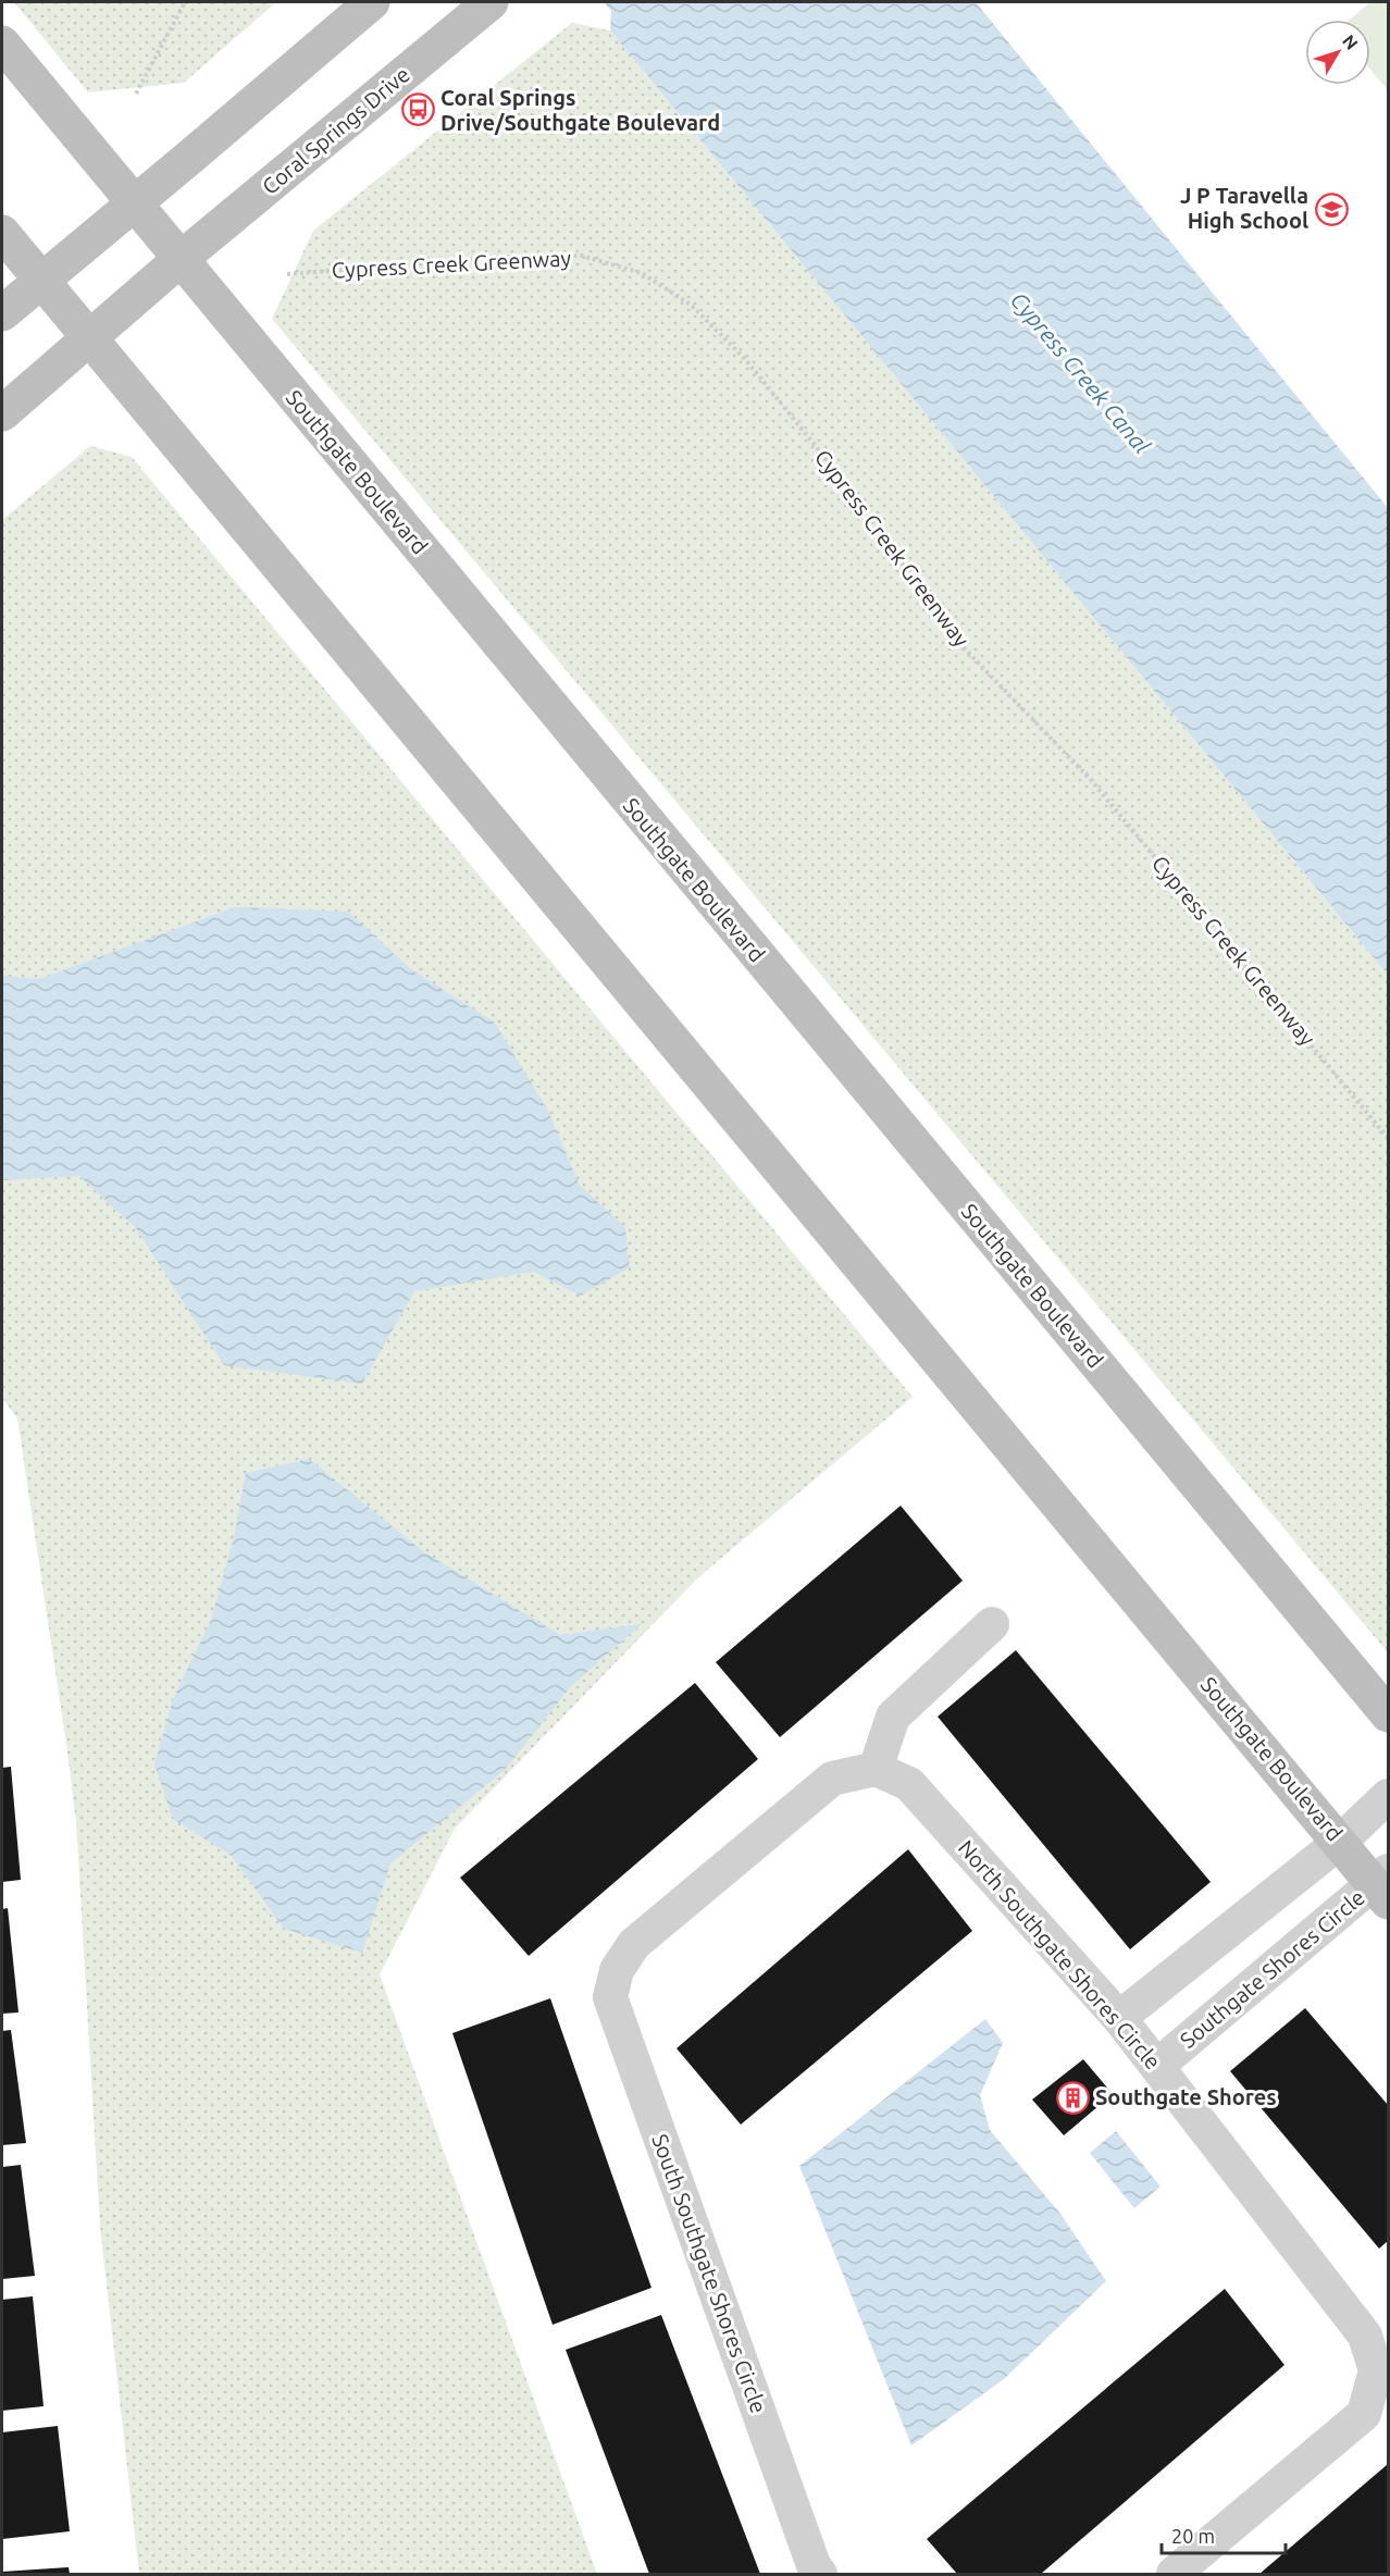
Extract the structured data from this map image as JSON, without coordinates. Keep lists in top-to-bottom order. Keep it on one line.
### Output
{"streets":{"main road":["Coral Springs Drive","Southgate Boulevard"],"street":["North Southgate Shores Circle","Southgate Shores Circle","South Southgate Shores Circle"],"path":["Cypress Creek Greenway"]},"crossings":[["Coral Springs Drive","Southgate Boulevard"],["Southgate Boulevard","Southgate Shores Circle"],["North Southgate Shores Circle","Southgate Shores Circle"],["North Southgate Shores Circle","South Southgate Shores Circle"]],"water":["Cypress Creek Canal"],"places":{"bus stop":["Coral Springs Drive/Southgate Boulevard"],"school or university":["J P Taravella High School"],"building":["Southgate Shores"]},"scale_bar":"20 m","north":"top right"}
